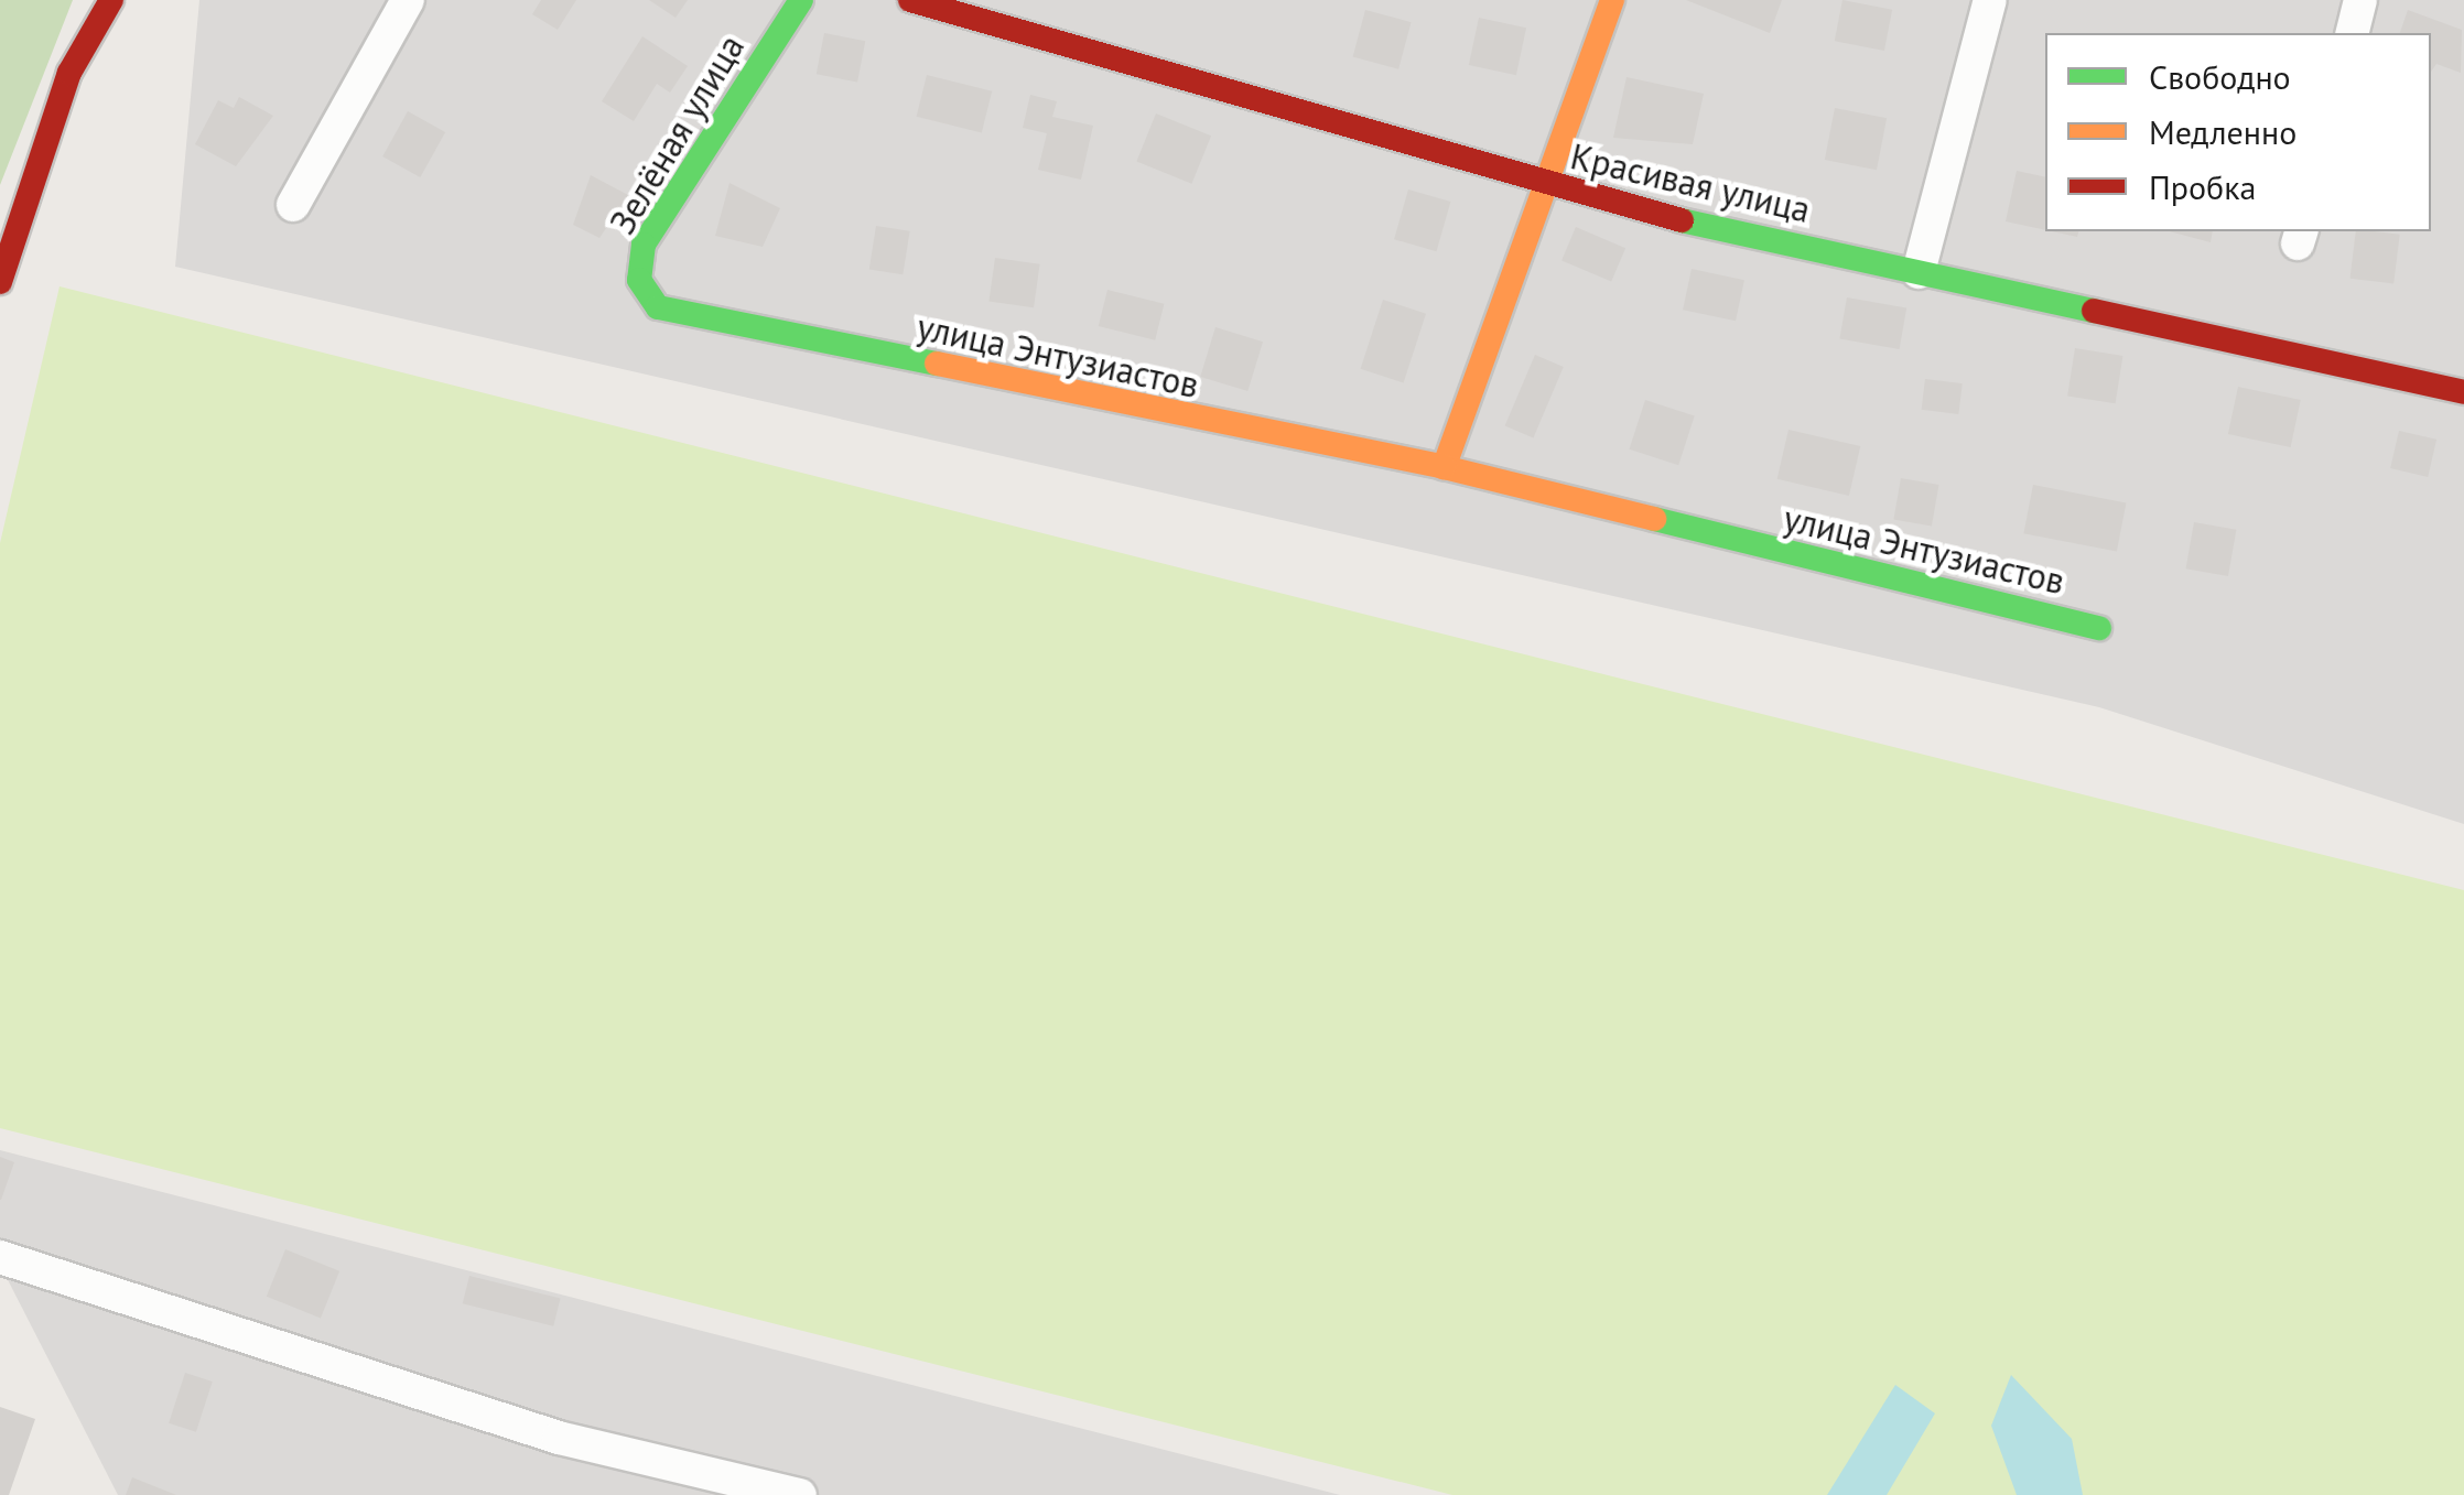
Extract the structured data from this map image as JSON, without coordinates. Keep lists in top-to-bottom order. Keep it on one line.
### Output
{"streets":{"street":["Зелёная улица","Красивая улица","улица Энтузиастов"]},"crossings":[["Зелёная улица","улица Энтузиастов"]],"legend":["Свободно","Медленно","Пробка"]}
